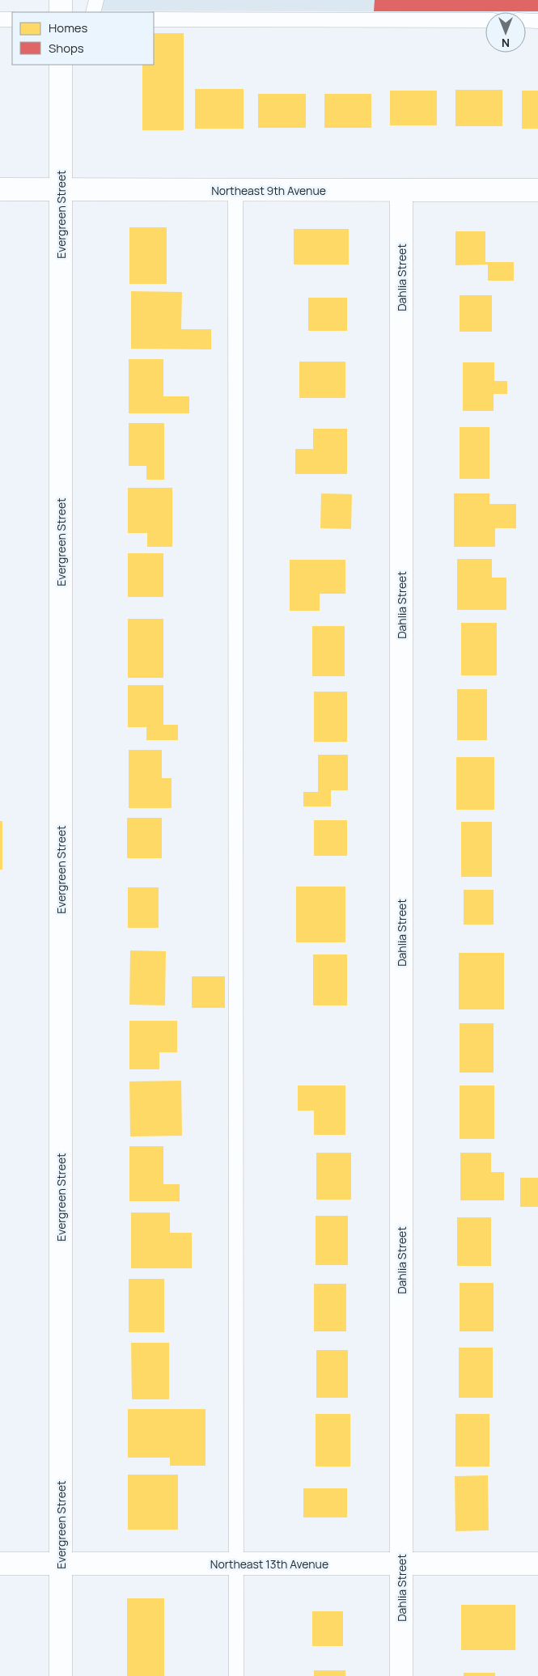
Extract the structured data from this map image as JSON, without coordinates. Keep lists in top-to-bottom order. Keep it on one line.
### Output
{"streets":{"street":["Northeast 9th Avenue","Evergreen Street","Dahlia Street","Northeast 13th Avenue"]},"crossings":[["Northeast 9th Avenue","Evergreen Street"],["Northeast 9th Avenue","Dahlia Street"],["Evergreen Street","Northeast 13th Avenue"],["Dahlia Street","Northeast 13th Avenue"]],"legend":["Homes","Shops"],"north":"bottom"}
